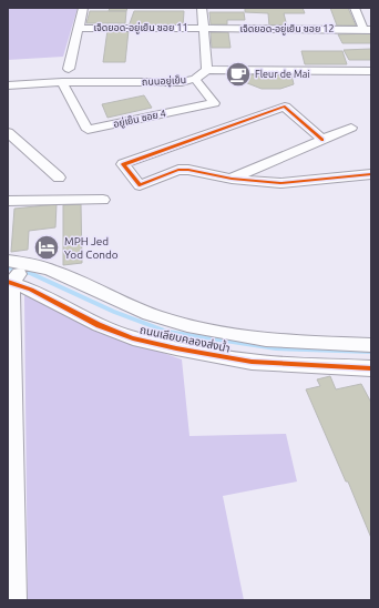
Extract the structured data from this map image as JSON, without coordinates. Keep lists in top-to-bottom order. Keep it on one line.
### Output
{"streets":{"street":["เจ็ดยอด-อยู่เย็น ซอย 11","เจ็ดยอด-อยู่เย็น ซอย 12","ถนนอยู่เย็น","อยู่เย็น ซอย 4","ถนนเลียบคลองส่งน้ำ"]},"crossings":[["เจ็ดยอด-อยู่เย็น ซอย 11","เจ็ดยอด-อยู่เย็น ซอย 12"],["ถนนอยู่เย็น","อยู่เย็น ซอย 4"]],"places":{"cafe":["Fleur de Mai"],"hotel":["MPH Jed Yod Condo"]}}
